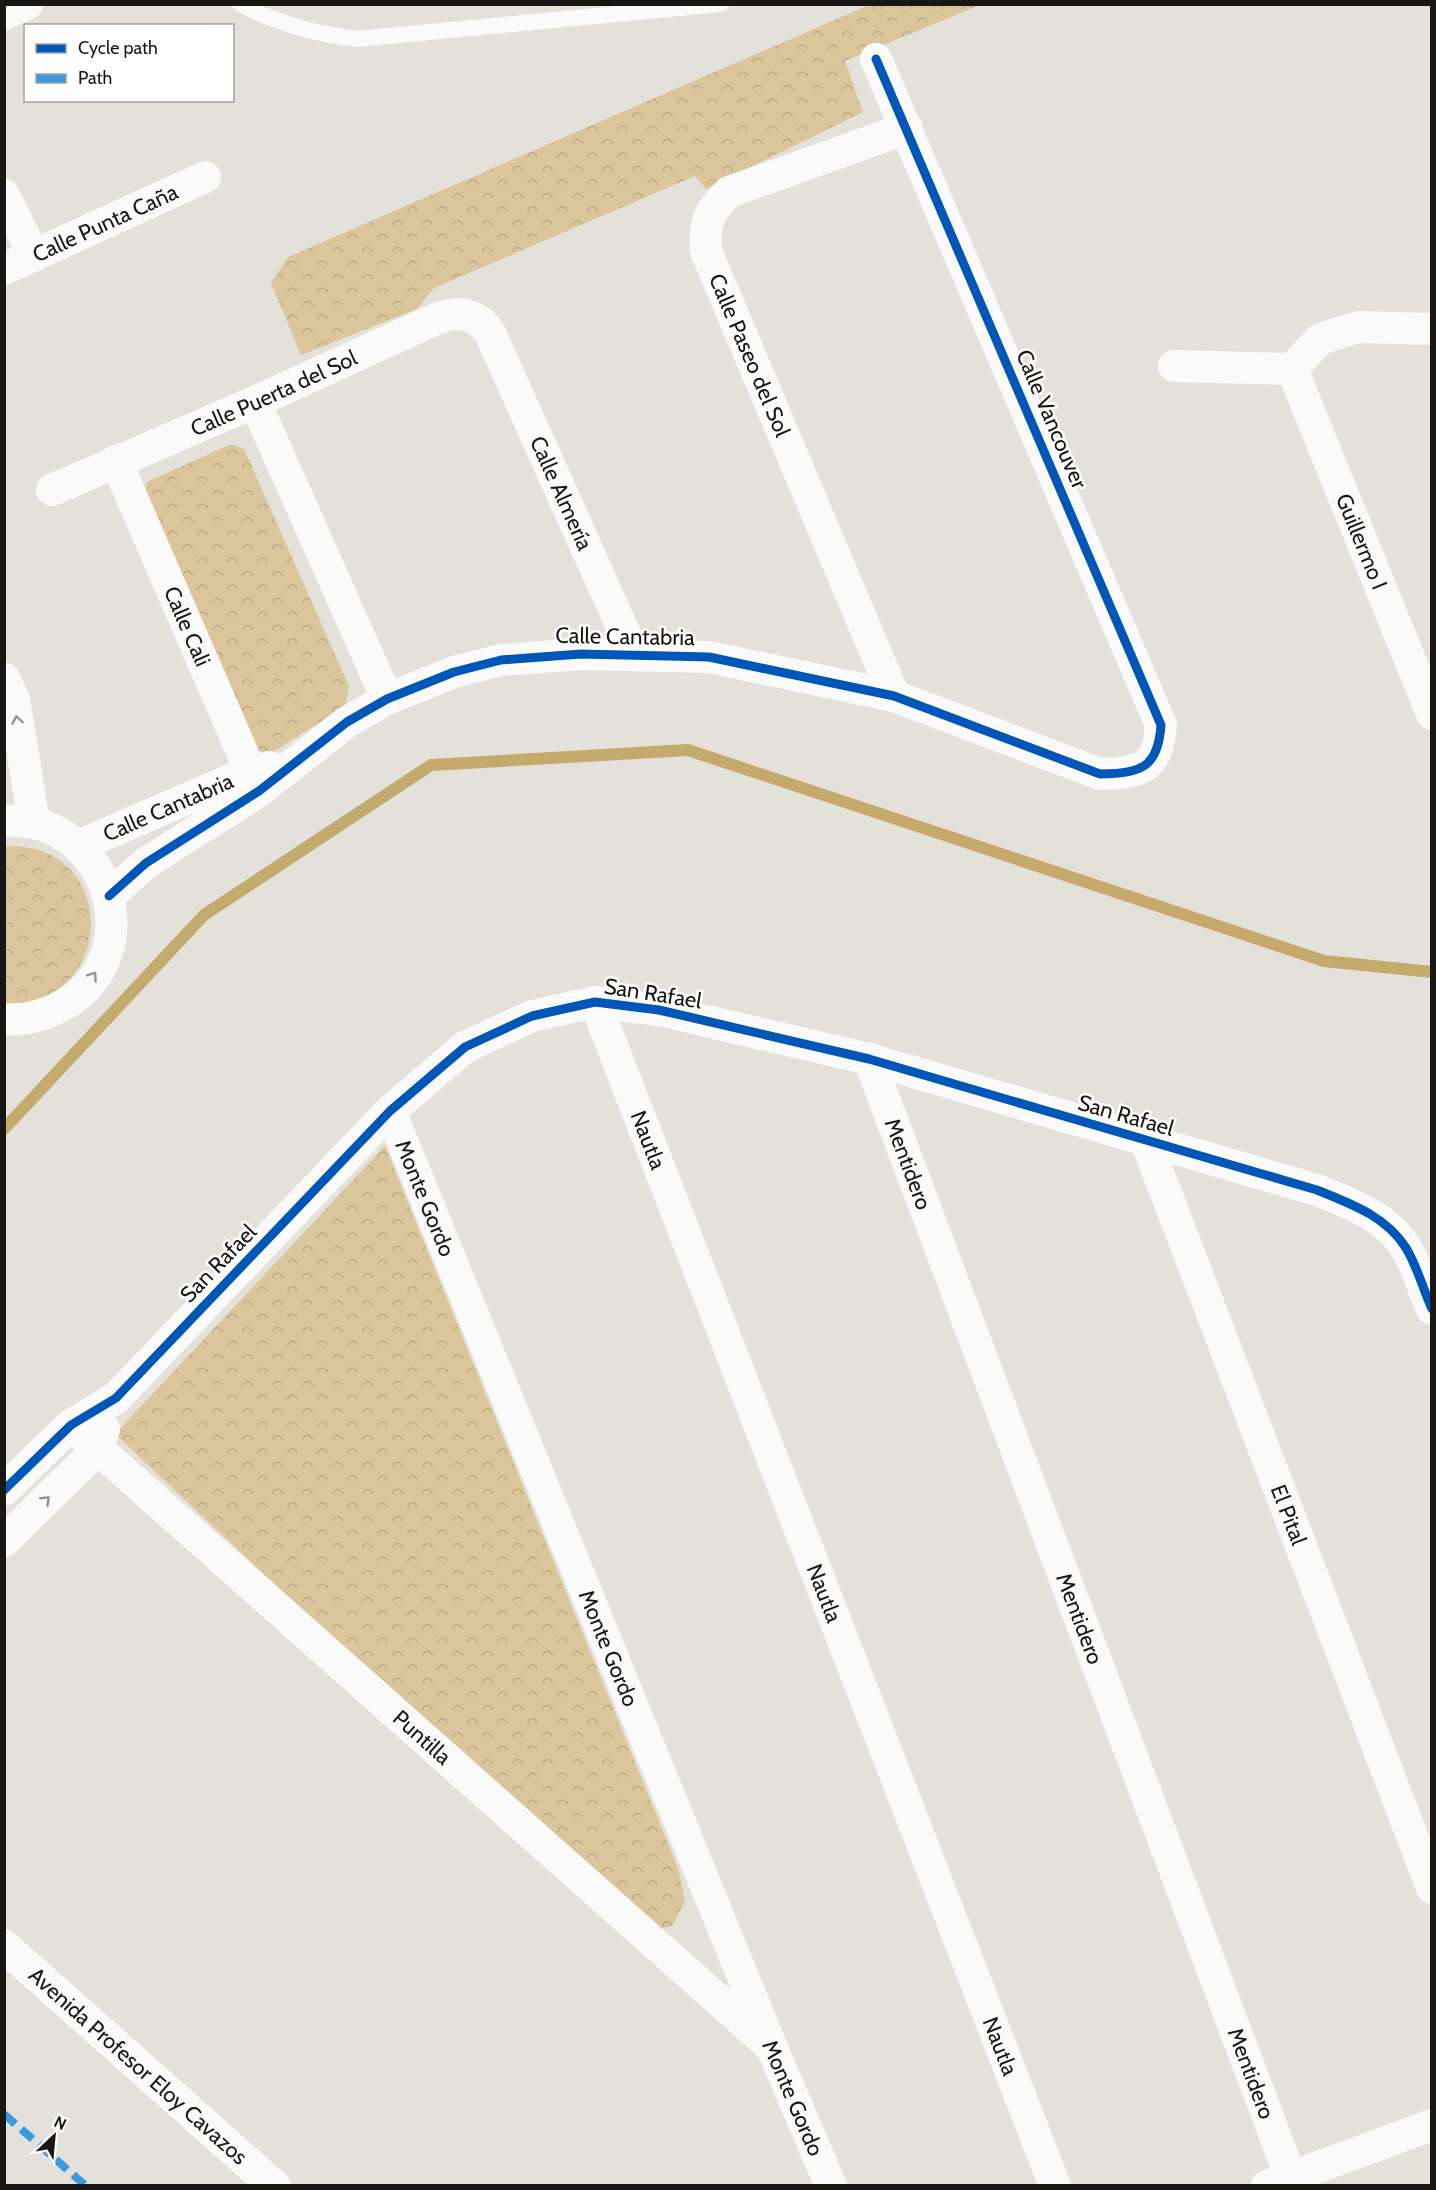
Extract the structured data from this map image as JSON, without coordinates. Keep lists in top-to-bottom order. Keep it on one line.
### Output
{"streets":{"main road":["Avenida Profesor Eloy Cavazos"],"street":["Calle Punta Caña","Calle Paseo del Sol","Calle Puerta del Sol","Calle Vancouver","Calle Almería","Guillermo I","Calle Cali","Calle Cantabria","San Rafael","Nautla","Mentidero","Monte Gordo","El Pital","Puntilla"]},"crossings":[["Calle Paseo del Sol","Calle Vancouver"],["Calle Paseo del Sol","Calle Cantabria"],["Calle Puerta del Sol","Calle Almería"],["Calle Puerta del Sol","Calle Cali"],["Calle Vancouver","Calle Cantabria"],["Calle Almería","Calle Cantabria"],["Calle Cali","Calle Cantabria"],["San Rafael","Nautla"],["San Rafael","Mentidero"],["San Rafael","Monte Gordo"],["San Rafael","El Pital"],["San Rafael","Puntilla"],["Monte Gordo","Puntilla"]],"legend":["Cycle path","Path"],"north":"top right"}
